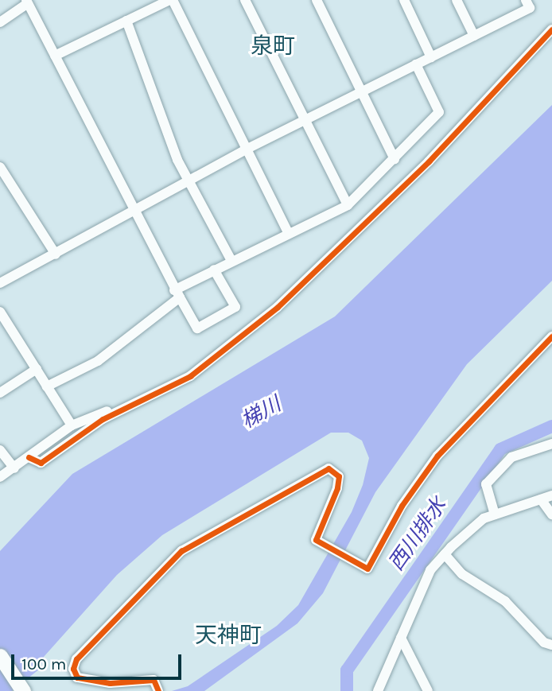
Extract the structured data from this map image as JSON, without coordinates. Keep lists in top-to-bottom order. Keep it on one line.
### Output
{"districts":["泉町","天神町"],"water":["梯川","西川排水"],"scale_bar":"100 m"}
